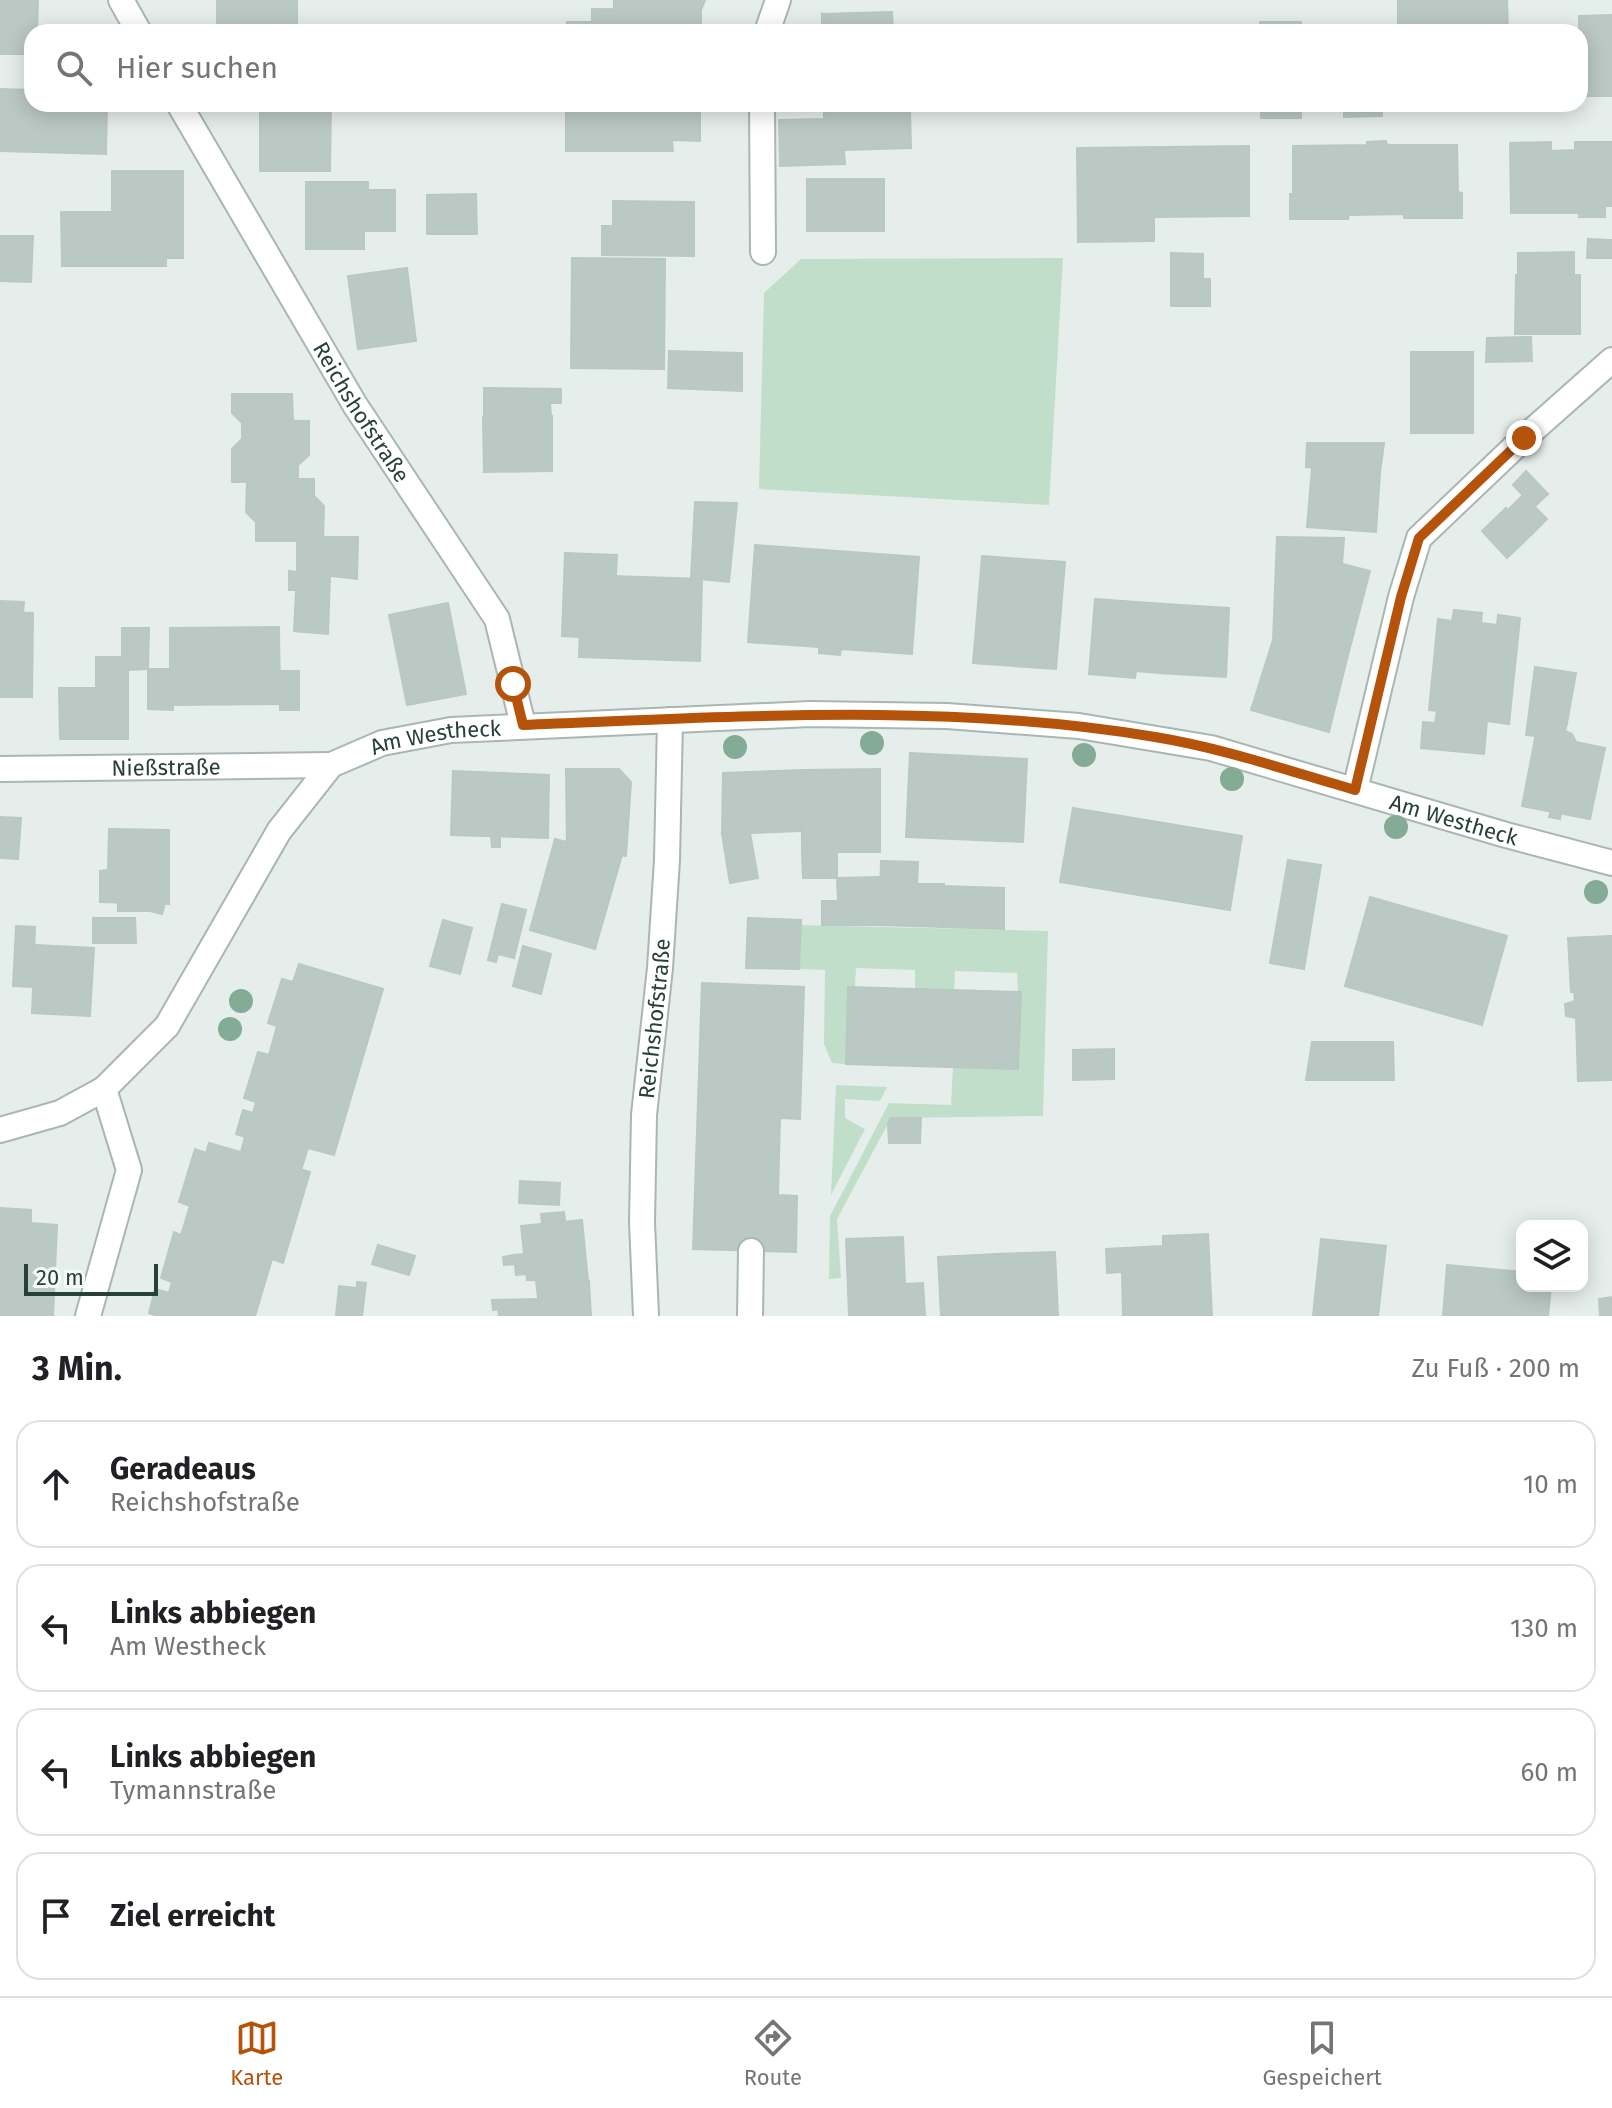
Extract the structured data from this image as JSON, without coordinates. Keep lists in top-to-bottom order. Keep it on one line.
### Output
{"streets":{"street":["Reichshofstraße","Am Westheck","Nießstraße"]},"crossings":[["Reichshofstraße","Am Westheck"],["Am Westheck","Nießstraße"]],"scale_bar":"20 m","page":{"search":"Hier suchen","scale":"20 m","heading":["3 Min.","Zu Fuß · 200 m"],"list":[["Geradeaus","Reichshofstraße","10 m"],["Links abbiegen","Am Westheck","130 m"],["Links abbiegen","Tymannstraße","60 m"],"Ziel erreicht"],"nav":["Karte","Route","Gespeichert"]}}
